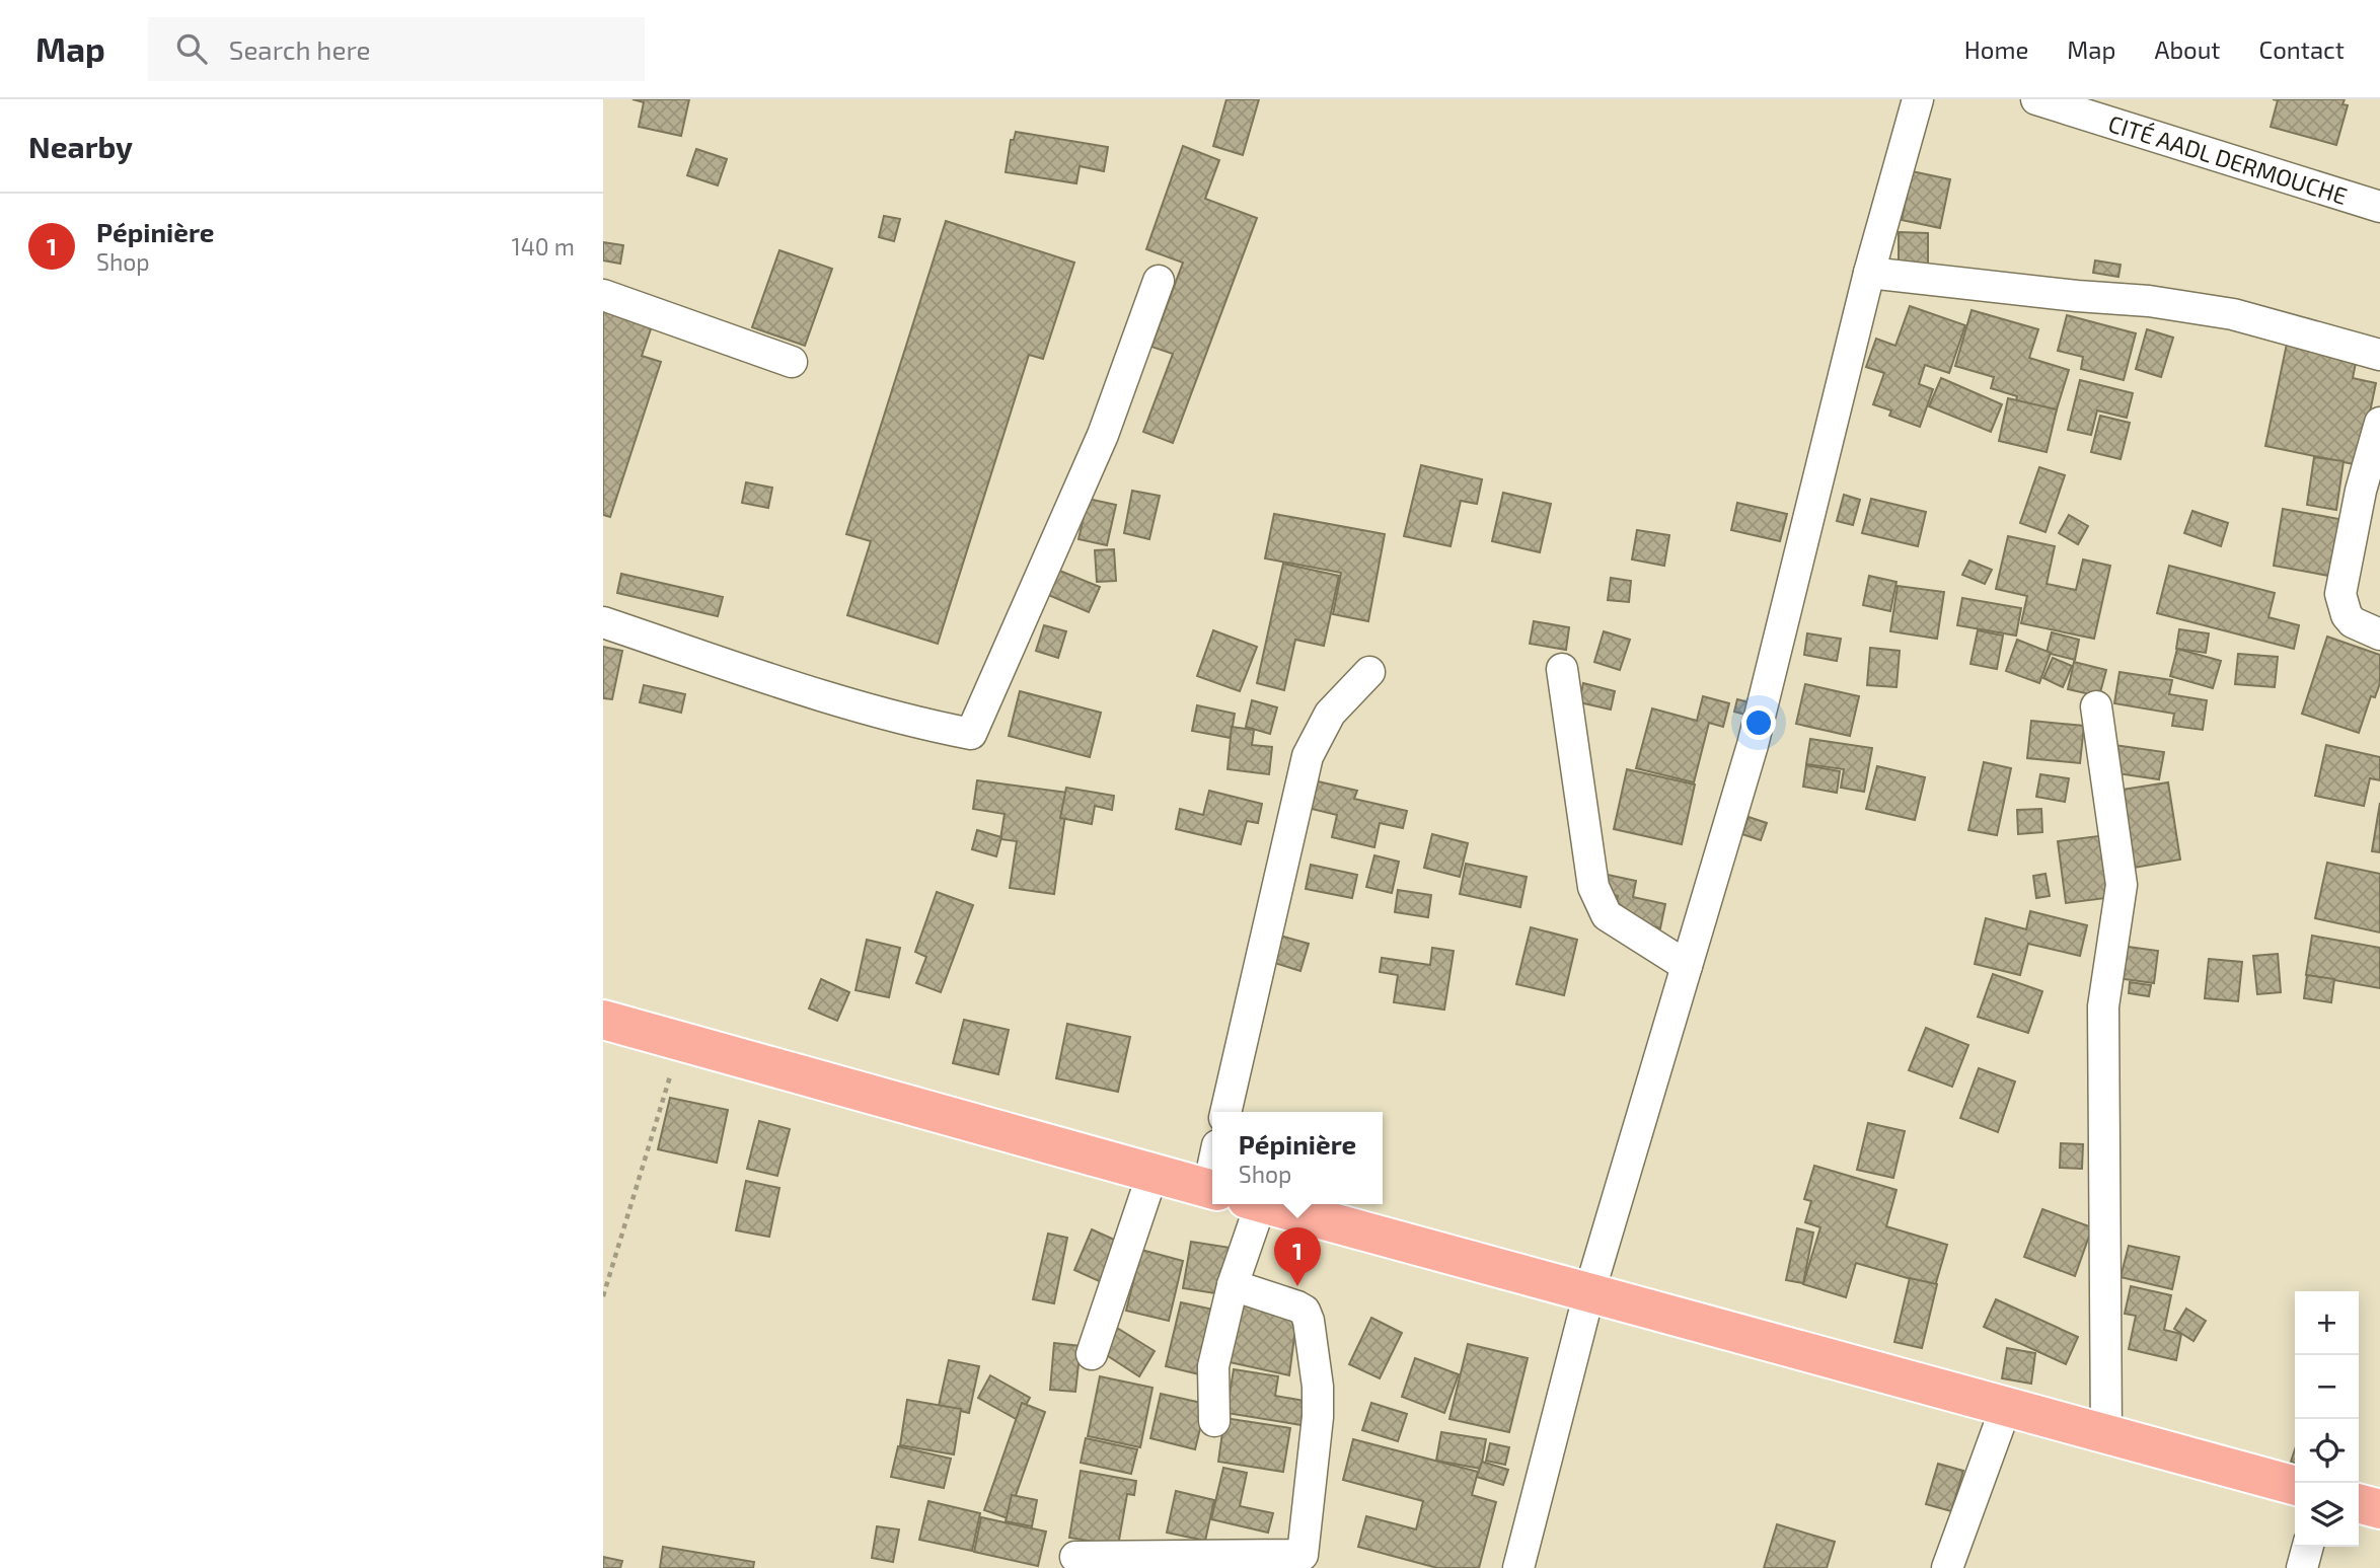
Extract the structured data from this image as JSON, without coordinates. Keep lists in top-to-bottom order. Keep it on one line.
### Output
{"streets":{"street":["CITÉ AADL DERMOUCHE"]},"page":{"header":"Map","search":"Search here","nav":["Home","Map","About","Contact"],"heading":"Nearby","list":[{"mark":"1","name":"Pépinière","note":"Shop","value":"140 m"}],"popup":["Pépinière","Shop"],"pins":"1","map_buttons":["+","−"]}}
